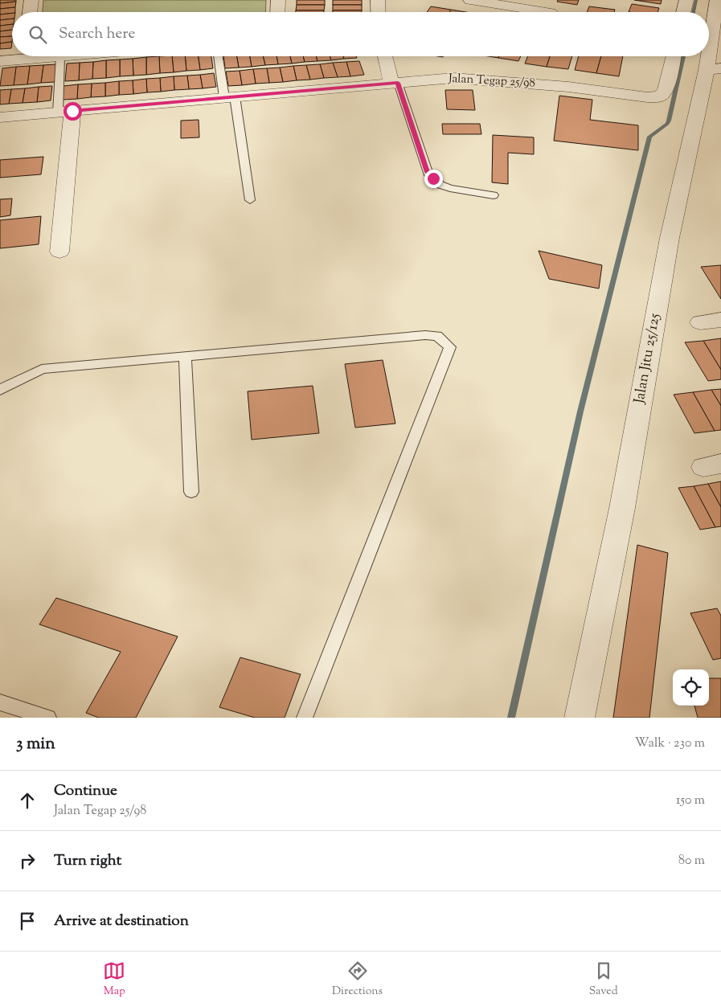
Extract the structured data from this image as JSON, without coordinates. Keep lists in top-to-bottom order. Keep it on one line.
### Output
{"streets":{"street":["Jalan Tegap 25/98","Jalan Jitu 25/125"]},"page":{"search":"Search here","heading":["3 min","Walk · 230 m"],"list":[["Continue","Jalan Tegap 25/98","150 m"],["Turn right","80 m"],"Arrive at destination"],"nav":["Map","Directions","Saved"]}}
